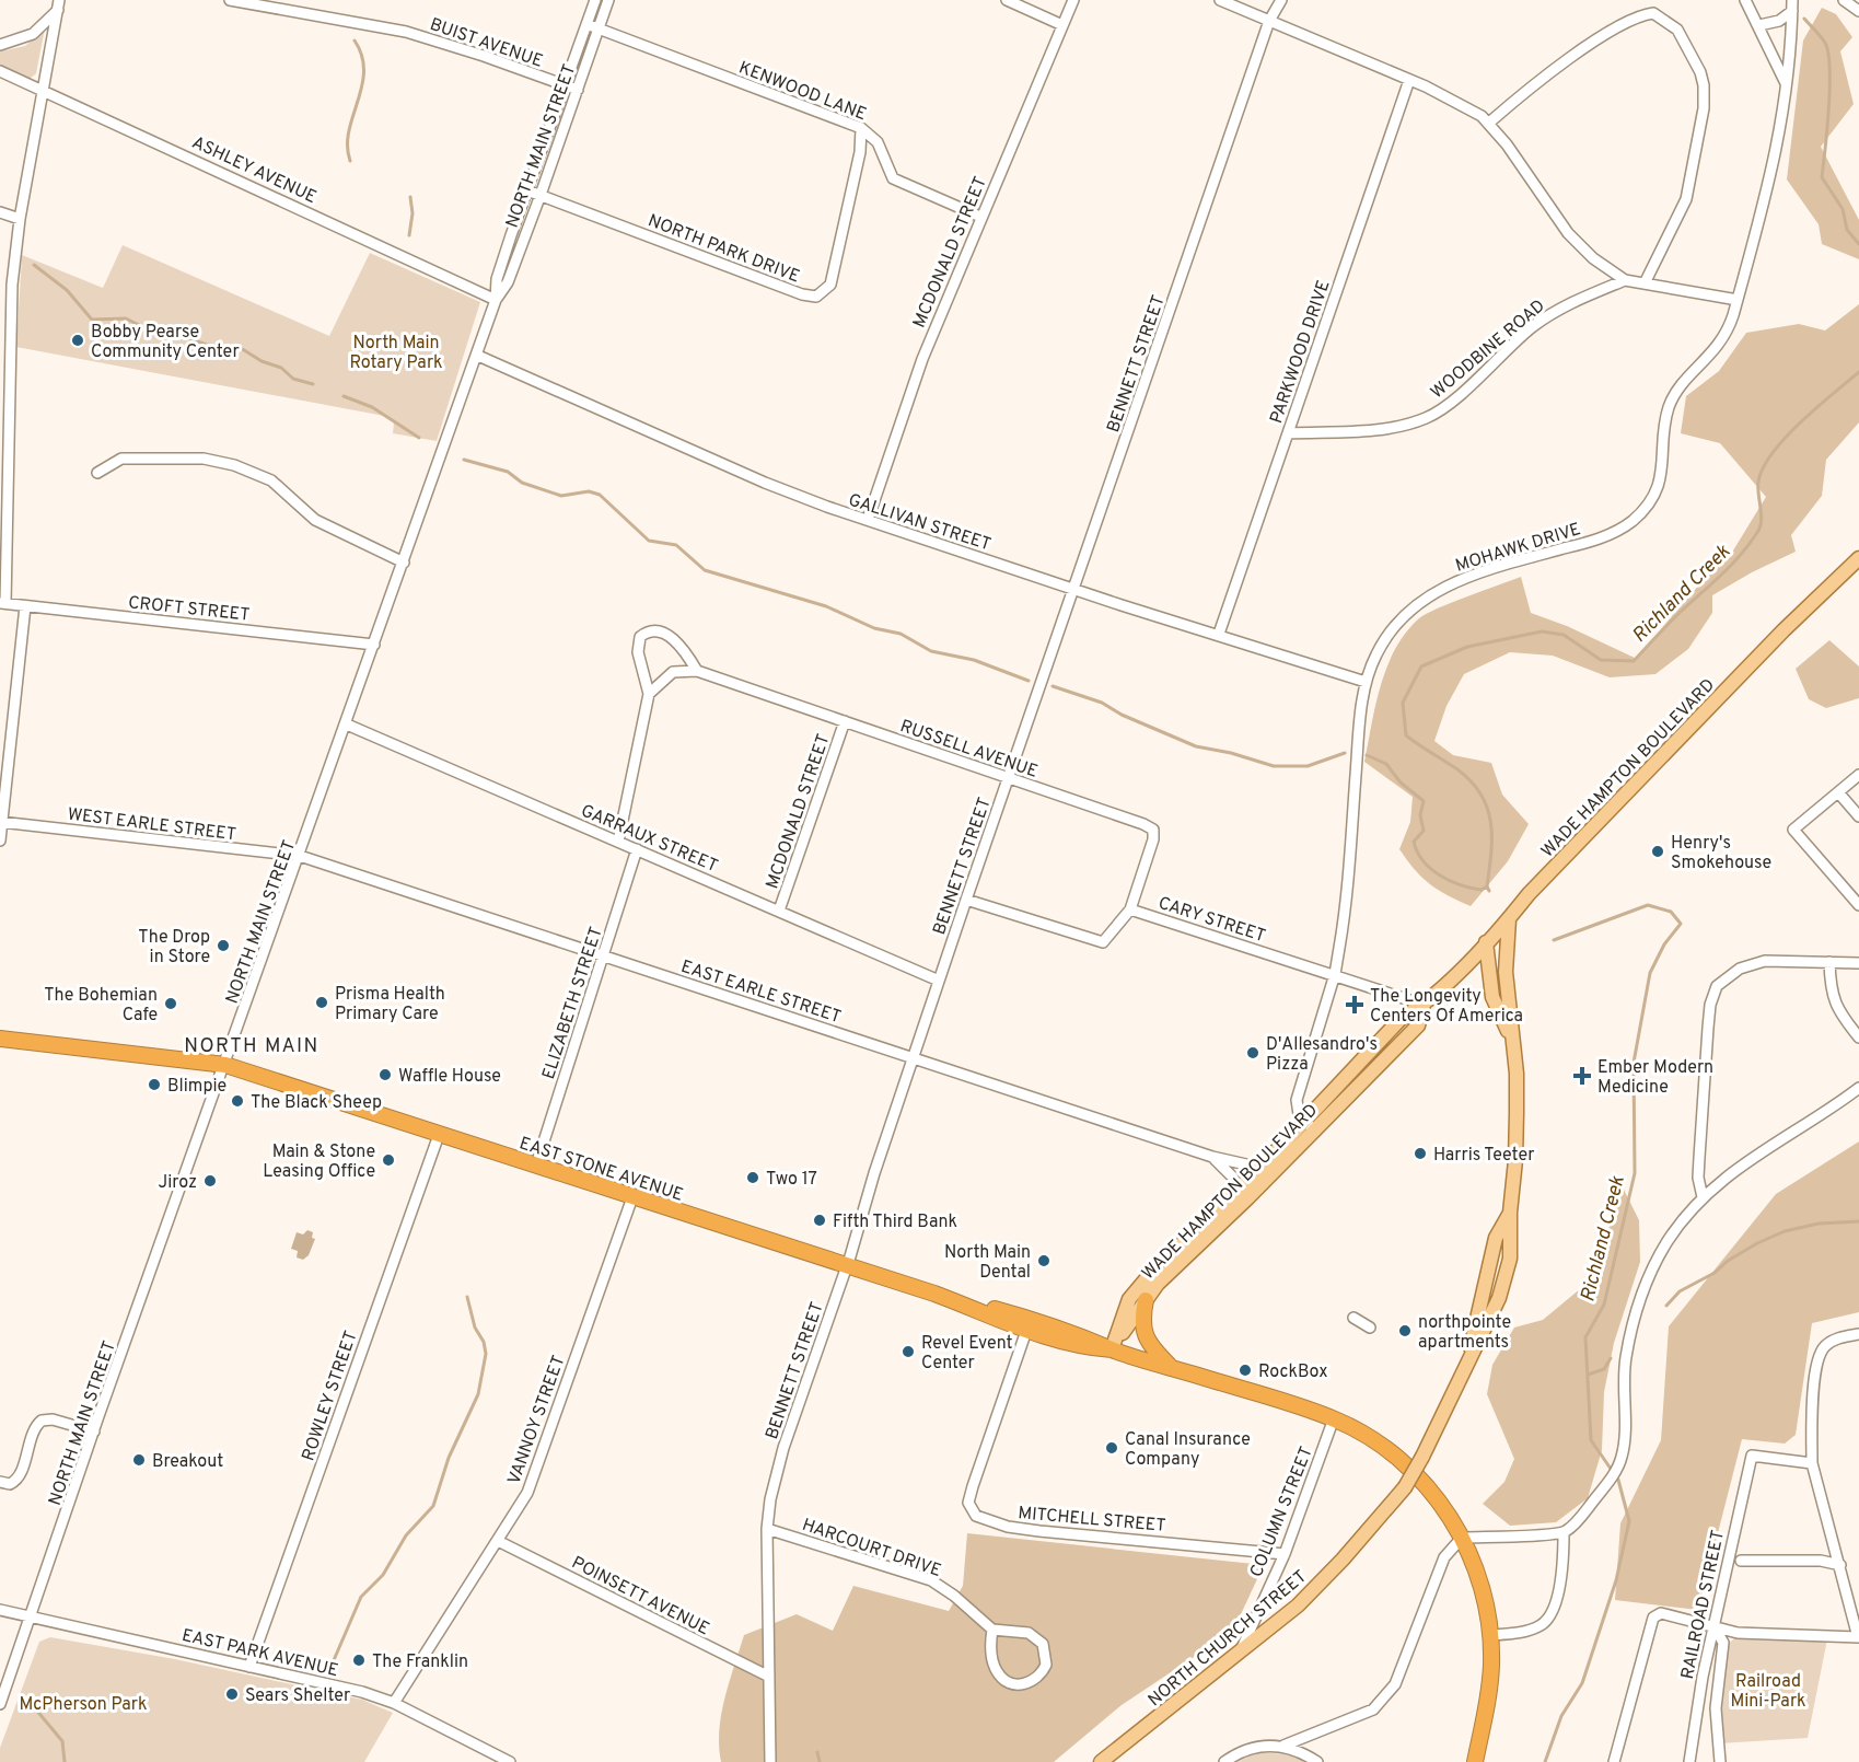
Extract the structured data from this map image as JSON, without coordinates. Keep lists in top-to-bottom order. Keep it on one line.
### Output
{"streets":{"highway":["EAST STONE AVENUE"],"main road":["WADE HAMPTON BOULEVARD","NORTH CHURCH STREET"],"street":["BUIST AVENUE","KENWOOD LANE","NORTH MAIN STREET","ASHLEY AVENUE","NORTH PARK DRIVE","MCDONALD STREET","WOODBINE ROAD","PARKWOOD DRIVE","BENNETT STREET","GALLIVAN STREET","MOHAWK DRIVE","CROFT STREET","RUSSELL AVENUE","WEST EARLE STREET","GARRAUX STREET","CARY STREET","EAST EARLE STREET","ELIZABETH STREET","ROWLEY STREET","VANNOY STREET","COLUMN STREET","MITCHELL STREET","HARCOURT DRIVE","POINSETT AVENUE","RAILROAD STREET","EAST PARK AVENUE"]},"crossings":[["BUIST AVENUE","NORTH MAIN STREET"],["KENWOOD LANE","NORTH MAIN STREET"],["KENWOOD LANE","NORTH PARK DRIVE"],["KENWOOD LANE","MCDONALD STREET"],["NORTH MAIN STREET","ASHLEY AVENUE"],["NORTH MAIN STREET","NORTH PARK DRIVE"],["NORTH MAIN STREET","GALLIVAN STREET"],["NORTH MAIN STREET","CROFT STREET"],["NORTH MAIN STREET","WEST EARLE STREET"],["NORTH MAIN STREET","GARRAUX STREET"],["NORTH MAIN STREET","EAST EARLE STREET"],["NORTH MAIN STREET","EAST STONE AVENUE"],["NORTH MAIN STREET","EAST PARK AVENUE"],["MCDONALD STREET","GALLIVAN STREET"],["MCDONALD STREET","RUSSELL AVENUE"],["MCDONALD STREET","GARRAUX STREET"],["WOODBINE ROAD","PARKWOOD DRIVE"],["PARKWOOD DRIVE","GALLIVAN STREET"],["BENNETT STREET","GALLIVAN STREET"],["BENNETT STREET","RUSSELL AVENUE"],["BENNETT STREET","GARRAUX STREET"],["BENNETT STREET","CARY STREET"],["BENNETT STREET","EAST EARLE STREET"],["BENNETT STREET","EAST STONE AVENUE"],["BENNETT STREET","HARCOURT DRIVE"],["BENNETT STREET","POINSETT AVENUE"],["GALLIVAN STREET","MOHAWK DRIVE"],["MOHAWK DRIVE","WADE HAMPTON BOULEVARD"],["MOHAWK DRIVE","CARY STREET"],["RUSSELL AVENUE","CARY STREET"],["WADE HAMPTON BOULEVARD","CARY STREET"],["WADE HAMPTON BOULEVARD","EAST EARLE STREET"],["WADE HAMPTON BOULEVARD","EAST STONE AVENUE"],["WADE HAMPTON BOULEVARD","NORTH CHURCH STREET"],["WEST EARLE STREET","EAST EARLE STREET"],["GARRAUX STREET","ELIZABETH STREET"],["EAST EARLE STREET","ELIZABETH STREET"],["ELIZABETH STREET","EAST STONE AVENUE"],["EAST STONE AVENUE","ROWLEY STREET"],["EAST STONE AVENUE","VANNOY STREET"],["EAST STONE AVENUE","COLUMN STREET"],["EAST STONE AVENUE","MITCHELL STREET"],["ROWLEY STREET","EAST PARK AVENUE"],["VANNOY STREET","POINSETT AVENUE"],["VANNOY STREET","EAST PARK AVENUE"],["COLUMN STREET","MITCHELL STREET"],["COLUMN STREET","NORTH CHURCH STREET"]],"districts":["NORTH MAIN"],"water":["Richland Creek"],"parks":["North Main Rotary Park","Railroad Mini-Park","McPherson Park"],"places":{"other":["Bobby Pearse Community Center","Henry's Smokehouse","The Drop in Store","Prisma Health Primary Care","The Bohemian Cafe","D'Allesandro's Pizza","Waffle House","Blimpie","The Black Sheep","Harris Teeter","Main & Stone Leasing Office","Two 17","Jiroz","Fifth Third Bank","North Main Dental","northpointe apartments","Revel Event Center","RockBox","Canal Insurance Company","Breakout","The Franklin","Sears Shelter"],"health":["The Longevity Centers Of America","Ember Modern Medicine"]}}
